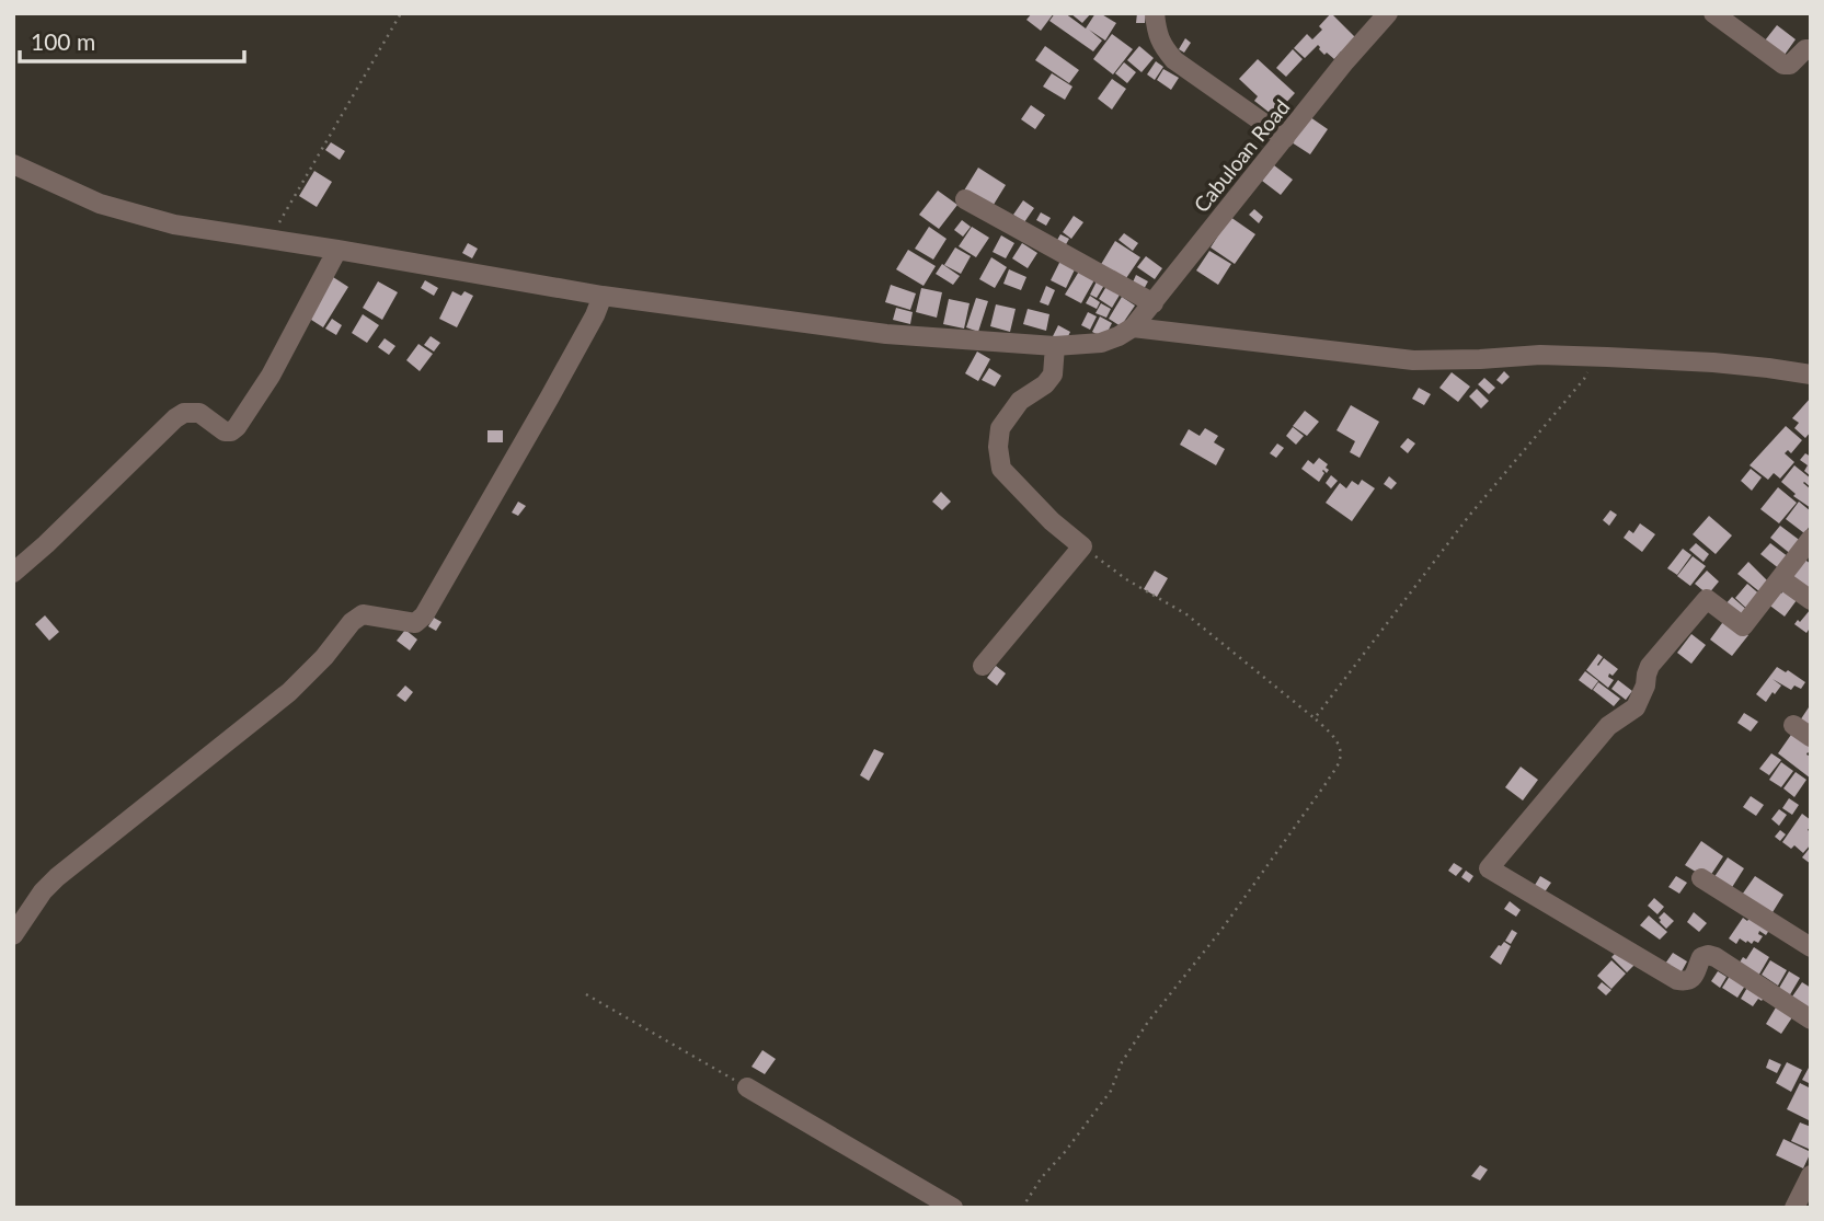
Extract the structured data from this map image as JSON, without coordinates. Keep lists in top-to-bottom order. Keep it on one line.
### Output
{"streets":{"street":["Cabuloan Road"]},"scale_bar":"100 m"}
